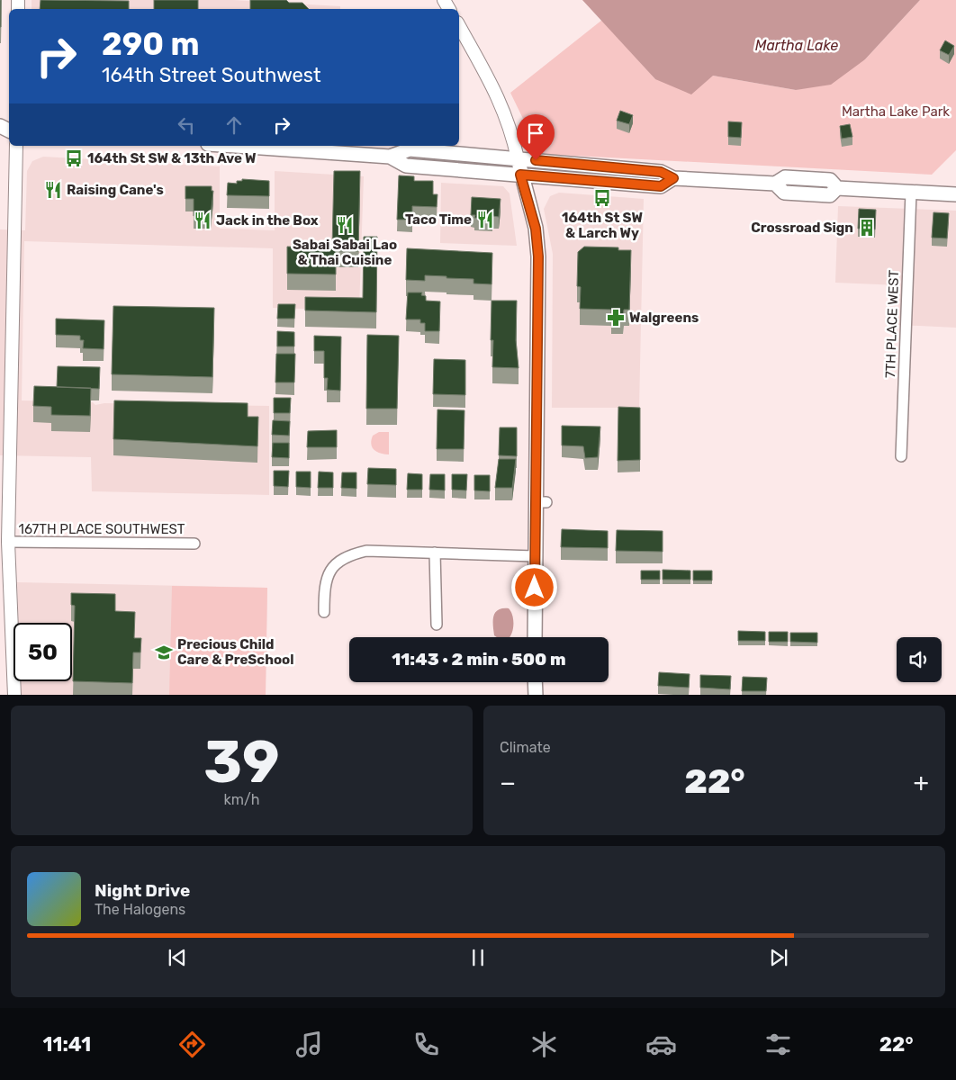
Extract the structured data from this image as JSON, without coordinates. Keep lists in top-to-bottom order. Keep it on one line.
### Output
{"streets":{"street":["7TH PLACE WEST","167TH PLACE SOUTHWEST"]},"water":["Martha Lake"],"parks":["Martha Lake Park"],"places":{"bus stop":["164th St SW & 13th Ave W","164th St SW & Larch Wy"],"restaurant":["Raising Cane's","Taco Time","Jack in the Box","Sabai Sabai Lao & Thai Cuisine"],"building":["Crossroad Sign"],"pharmacy":["Walgreens"],"school or university":["Precious Child Care & PreSchool"]},"page":{"turn":["290 m","164th Street Southwest"],"limit":"50","trip":"11:43 · 2 min · 500 m","tile":[["39","km/h"],"Climate"],"heat":["−","22°","+"],"song":["Night Drive","The Halogens"],"tabs":["11:41","22°"]}}
